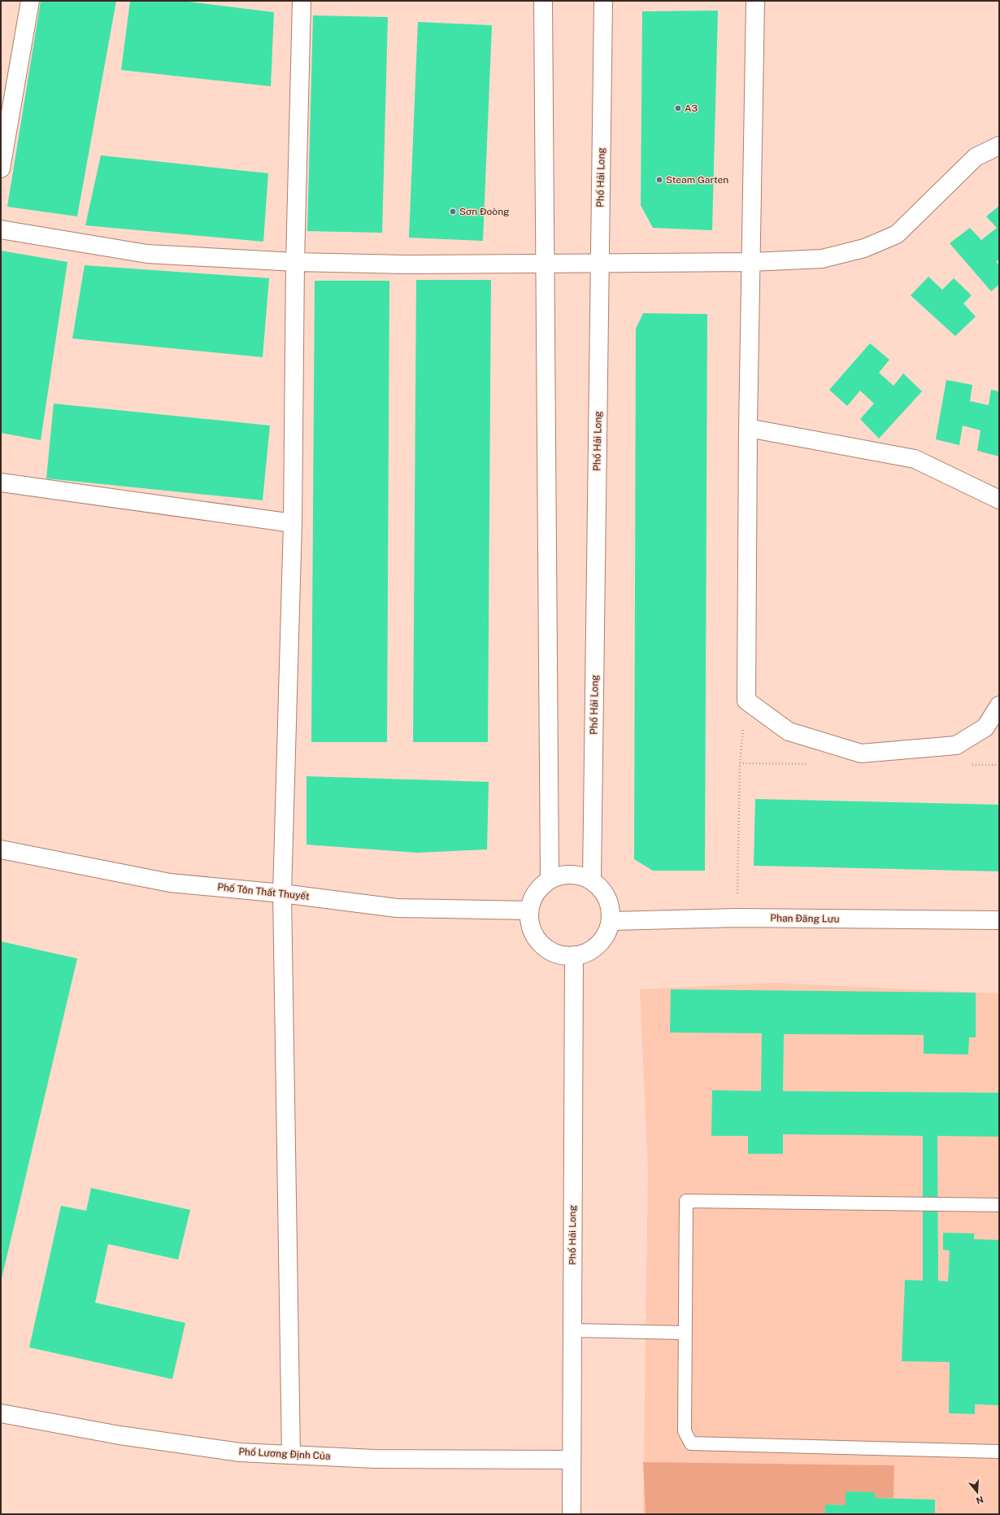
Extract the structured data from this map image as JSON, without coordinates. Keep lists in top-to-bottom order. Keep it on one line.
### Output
{"streets":{"street":["Phố Hải Long","Phố Tôn Thất Thuyết","Phan Đăng Lưu","Phố Lương Định Của"]},"crossings":[["Phố Hải Long","Phố Tôn Thất Thuyết"],["Phố Hải Long","Phan Đăng Lưu"],["Phố Hải Long","Phố Lương Định Của"],["Phố Tôn Thất Thuyết","Phan Đăng Lưu"]],"places":["A3","Steam Garten","Sơn Đoòng"],"north":"bottom"}
